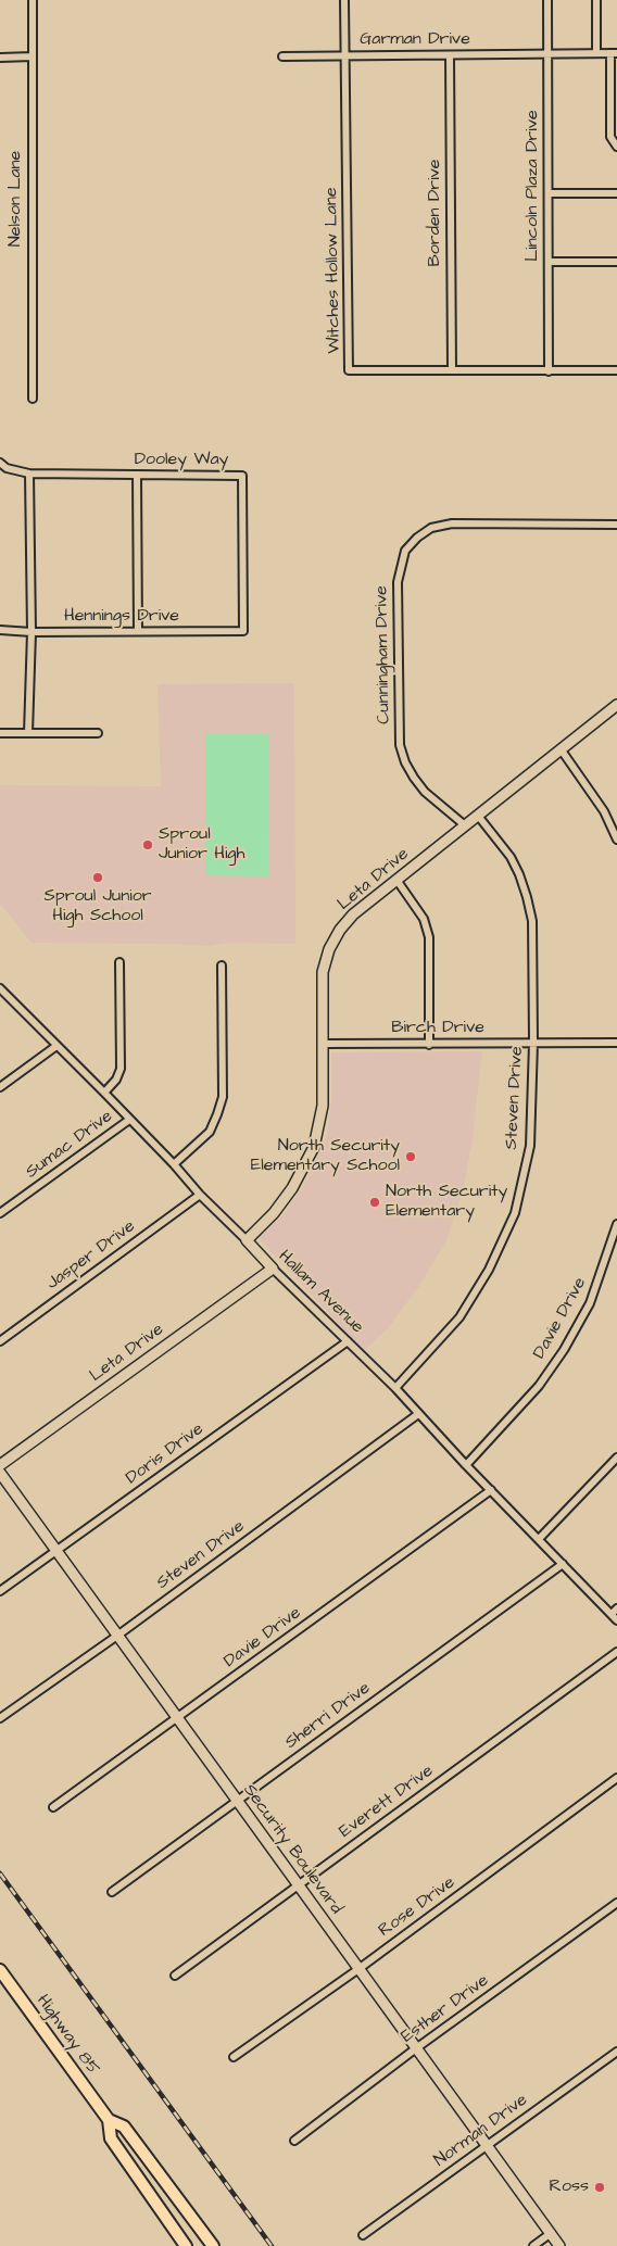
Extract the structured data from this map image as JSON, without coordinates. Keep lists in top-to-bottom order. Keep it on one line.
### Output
{"streets":{"main road":["Highway 85"],"street":["Garman Drive","Lincoln Plaza Drive","Nelson Lane","Borden Drive","Witches Hollow Lane","Dooley Way","Hennings Drive","Cunningham Drive","Leta Drive","Birch Drive","Steven Drive","Sumac Drive","Jasper Drive","Hallam Avenue","Davie Drive","Doris Drive","Sherri Drive","Everett Drive","Security Boulevard","Rose Drive","Esther Drive","Norman Drive"]},"crossings":[["Garman Drive","Lincoln Plaza Drive"],["Garman Drive","Borden Drive"],["Garman Drive","Witches Hollow Lane"],["Lincoln Plaza Drive","Witches Hollow Lane"],["Borden Drive","Witches Hollow Lane"],["Dooley Way","Hennings Drive"],["Cunningham Drive","Leta Drive"],["Leta Drive","Birch Drive"],["Leta Drive","Steven Drive"],["Leta Drive","Hallam Avenue"],["Birch Drive","Steven Drive"],["Steven Drive","Hallam Avenue"],["Steven Drive","Security Boulevard"],["Sumac Drive","Hallam Avenue"],["Jasper Drive","Hallam Avenue"],["Hallam Avenue","Davie Drive"],["Hallam Avenue","Doris Drive"],["Hallam Avenue","Sherri Drive"],["Davie Drive","Security Boulevard"],["Doris Drive","Security Boulevard"],["Sherri Drive","Security Boulevard"],["Everett Drive","Security Boulevard"],["Security Boulevard","Rose Drive"],["Security Boulevard","Esther Drive"],["Security Boulevard","Norman Drive"]],"places":["Sproul Junior High","Sproul Junior High School","North Security Elementary School","North Security Elementary","Ross"]}
